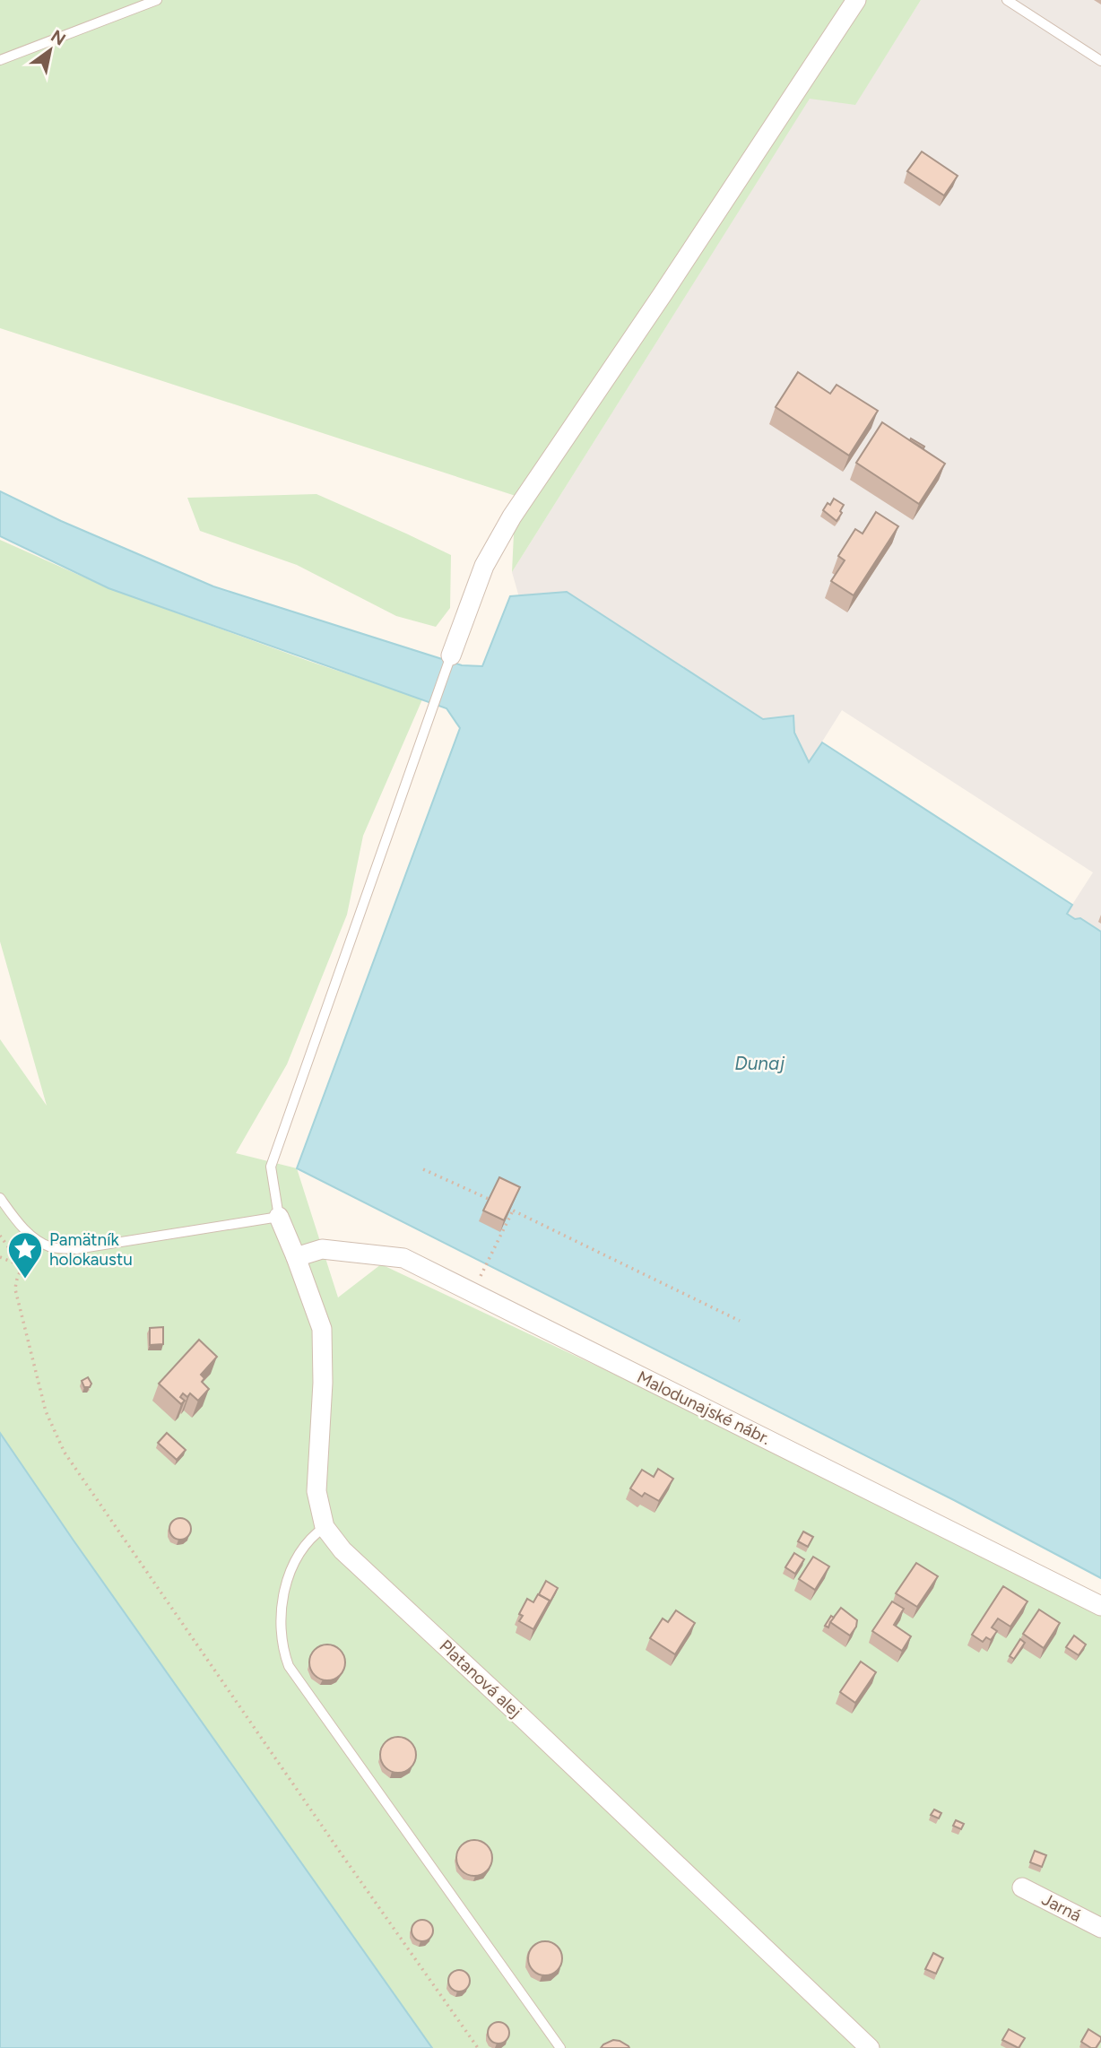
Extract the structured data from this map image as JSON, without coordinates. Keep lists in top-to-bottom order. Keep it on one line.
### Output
{"streets":{"street":["Malodunajské nábr.","Platanová alej","Jarná"]},"crossings":[["Malodunajské nábr.","Platanová alej"]],"water":["Dunaj"],"places":{"place":["Pamätník holokaustu"]},"north":"top right"}
